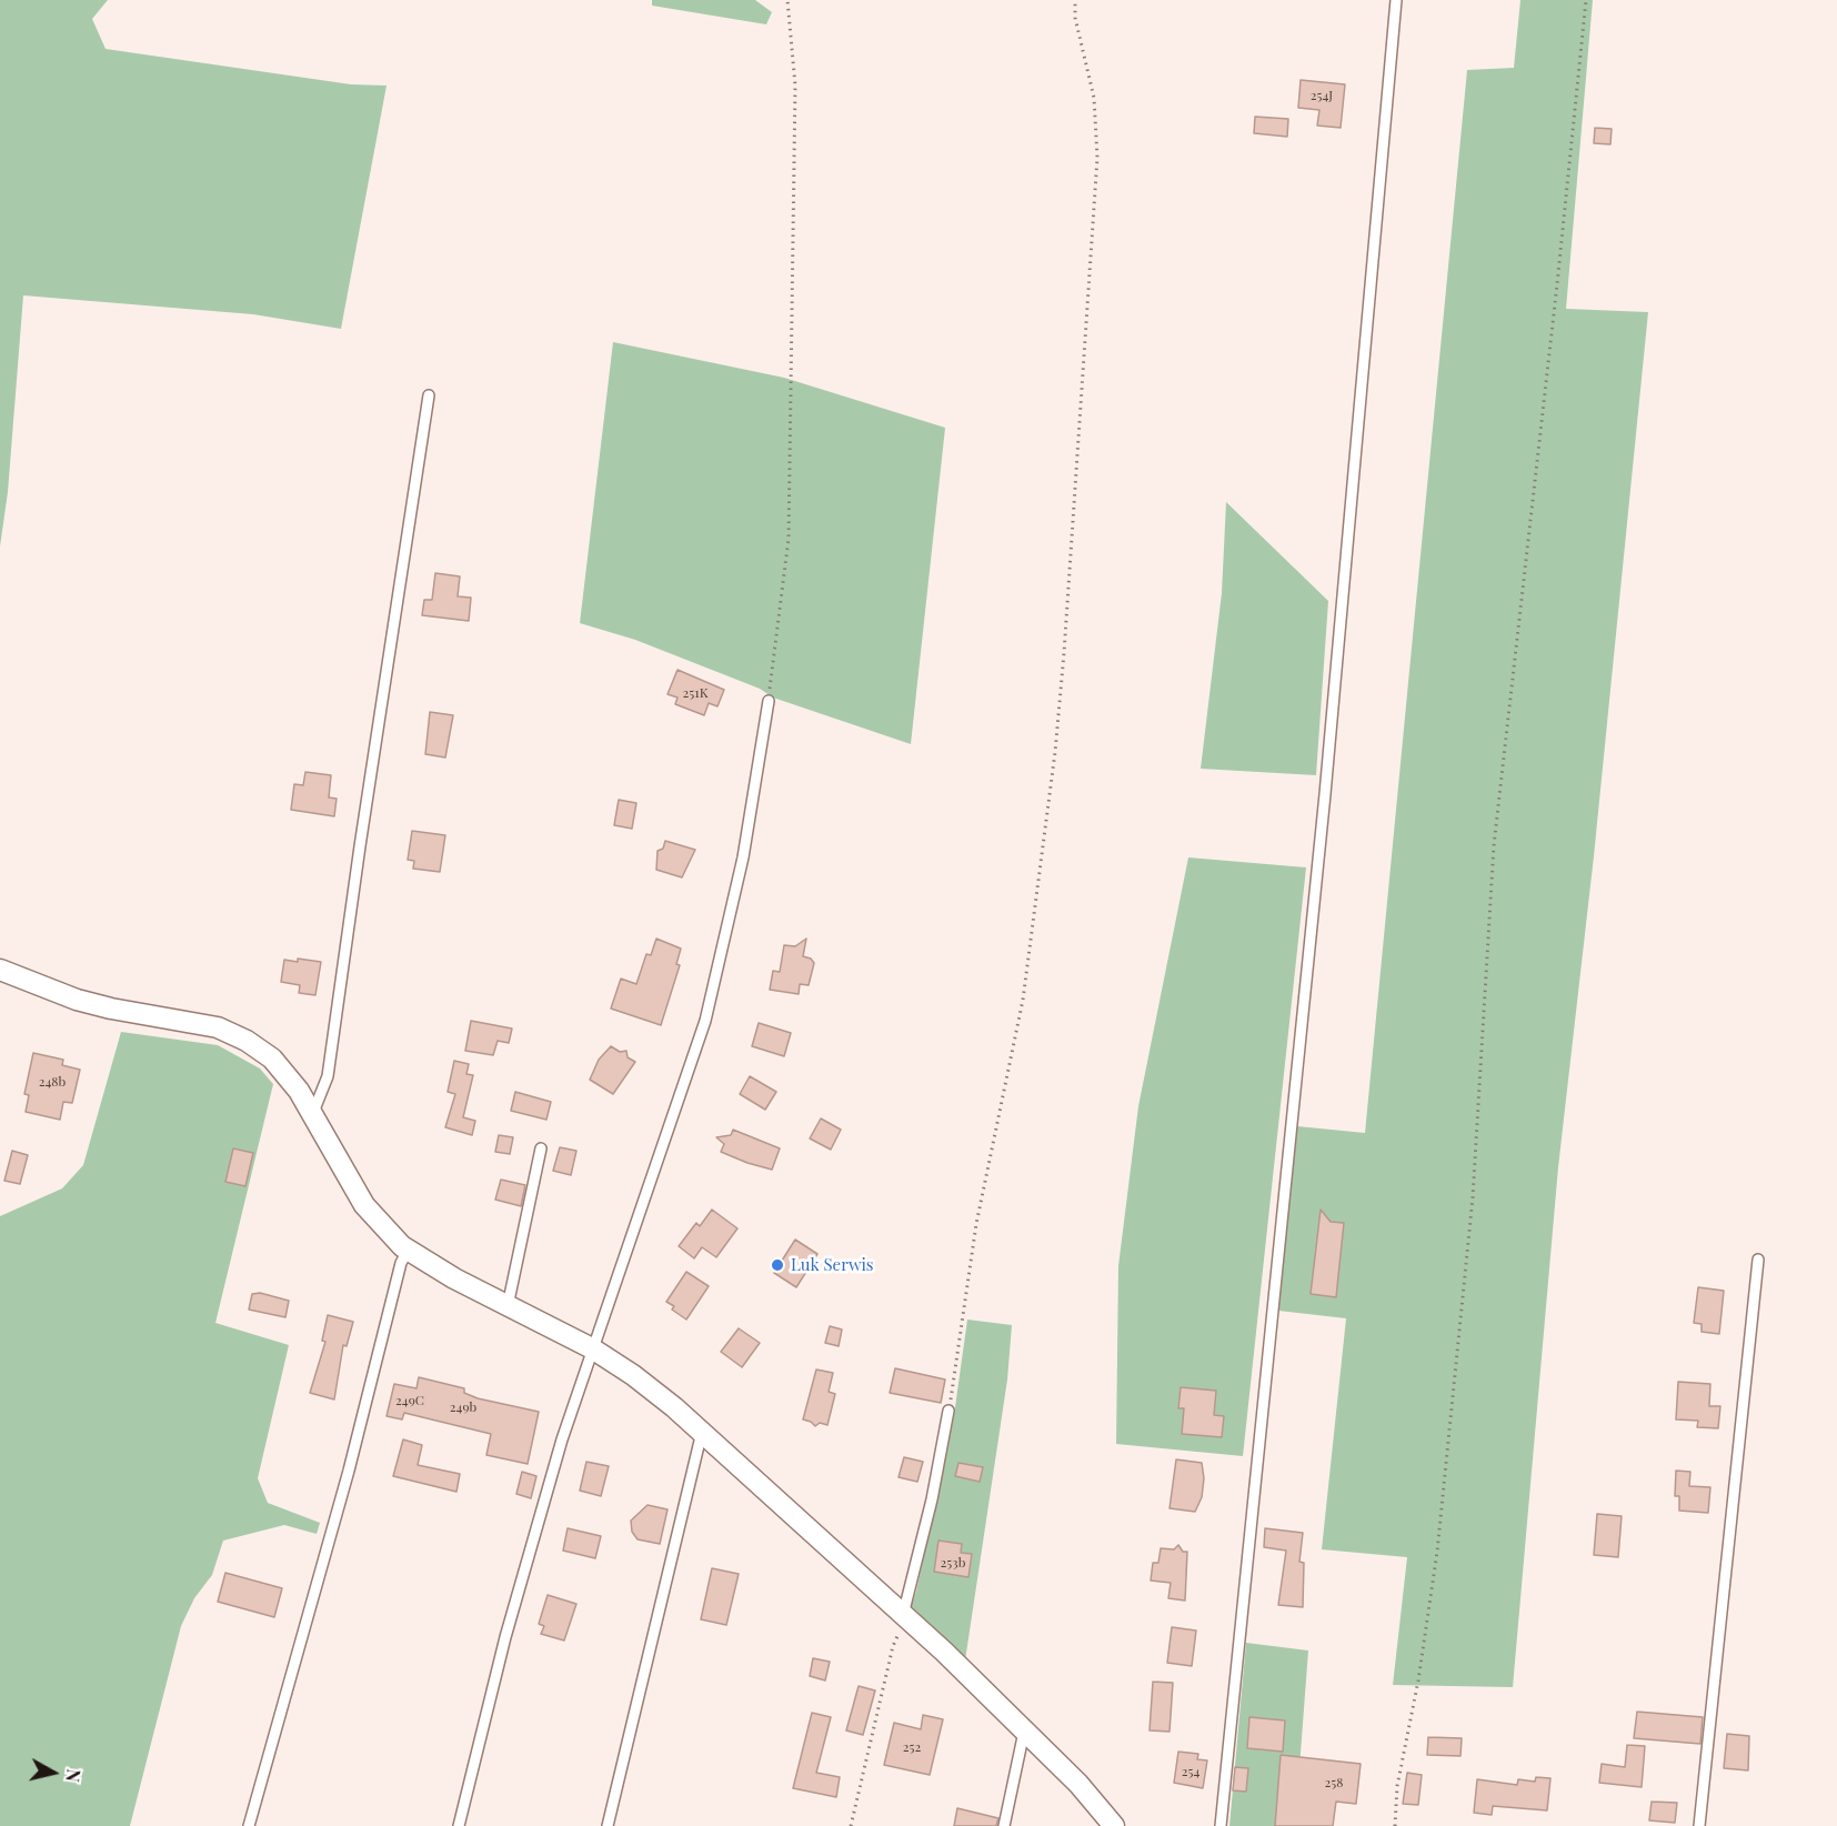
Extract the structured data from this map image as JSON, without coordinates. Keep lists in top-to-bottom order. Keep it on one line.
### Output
{"places":["Luk Serwis"],"house_numbers":["254J","251K","248b","249C","249b","253b","252","254","258"],"north":"right"}
